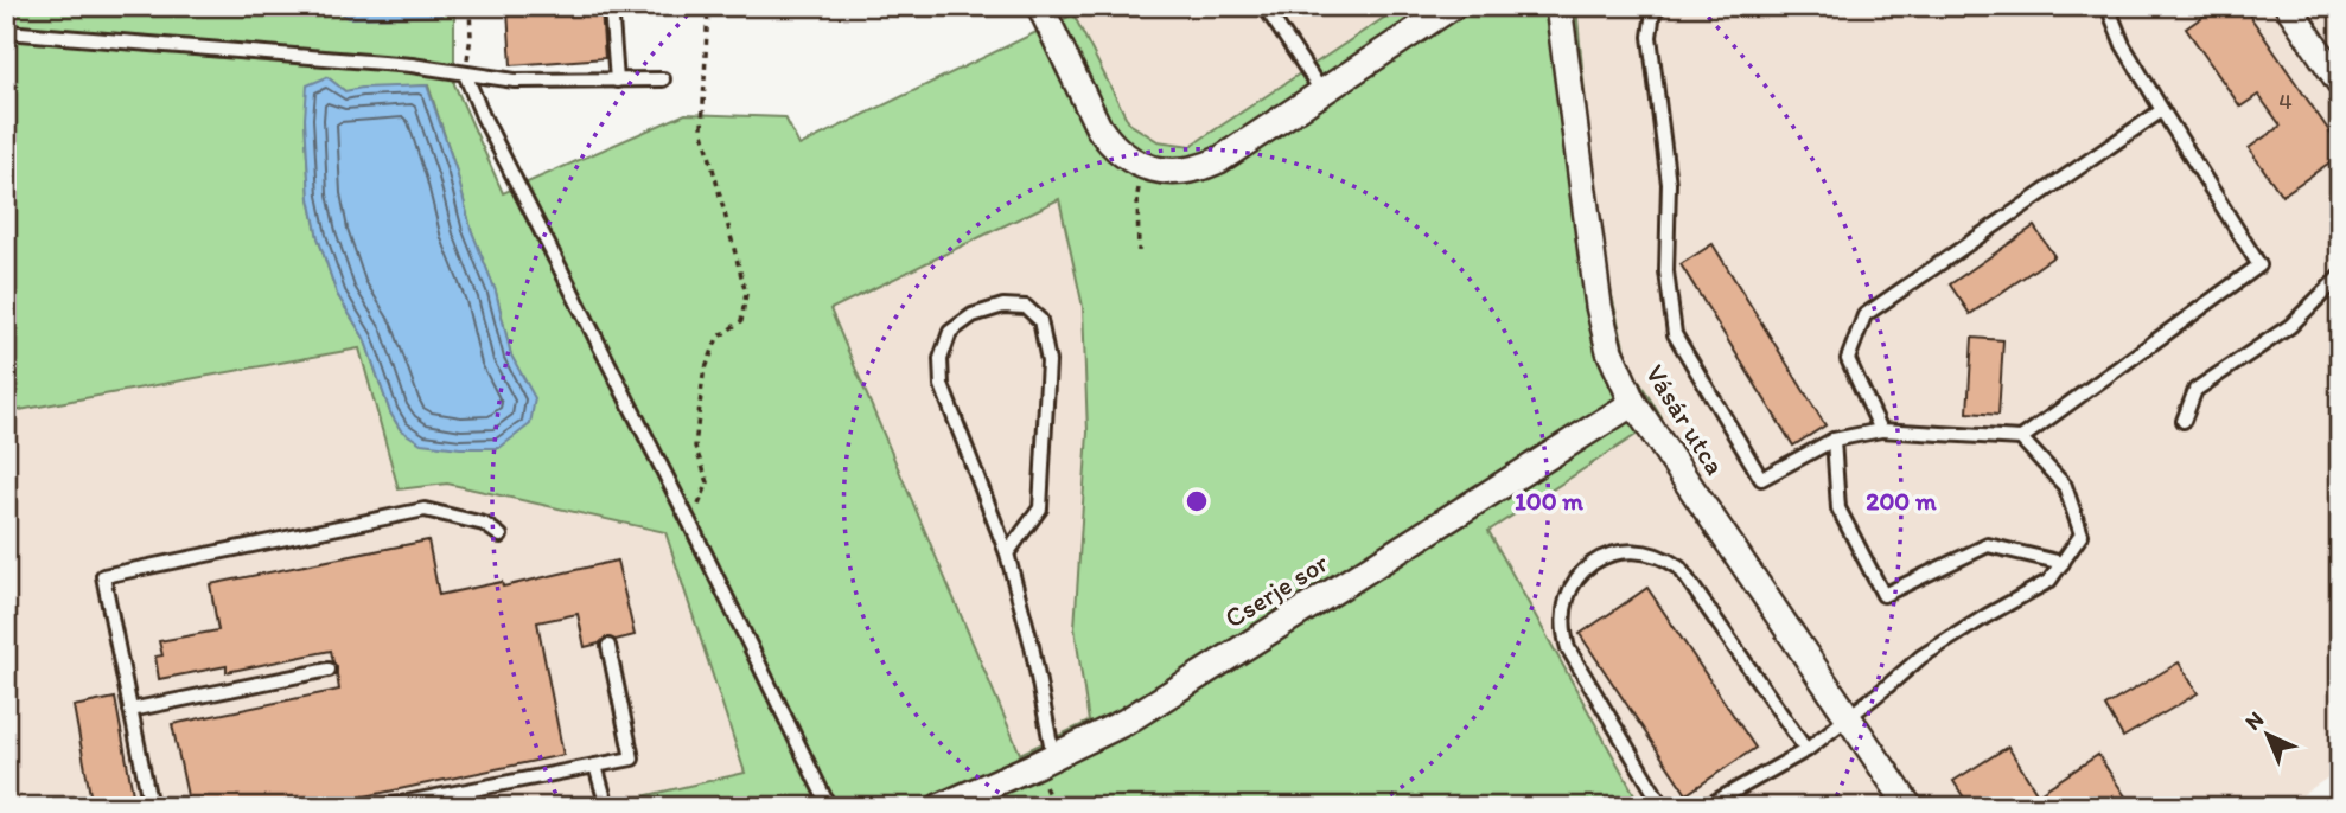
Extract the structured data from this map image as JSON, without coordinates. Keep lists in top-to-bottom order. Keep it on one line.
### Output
{"streets":{"street":["Vásár utca","Cserje sor"]},"crossings":[["Vásár utca","Cserje sor"]],"house_numbers":["4"],"north":"top left","rings":["100 m","200 m"]}
